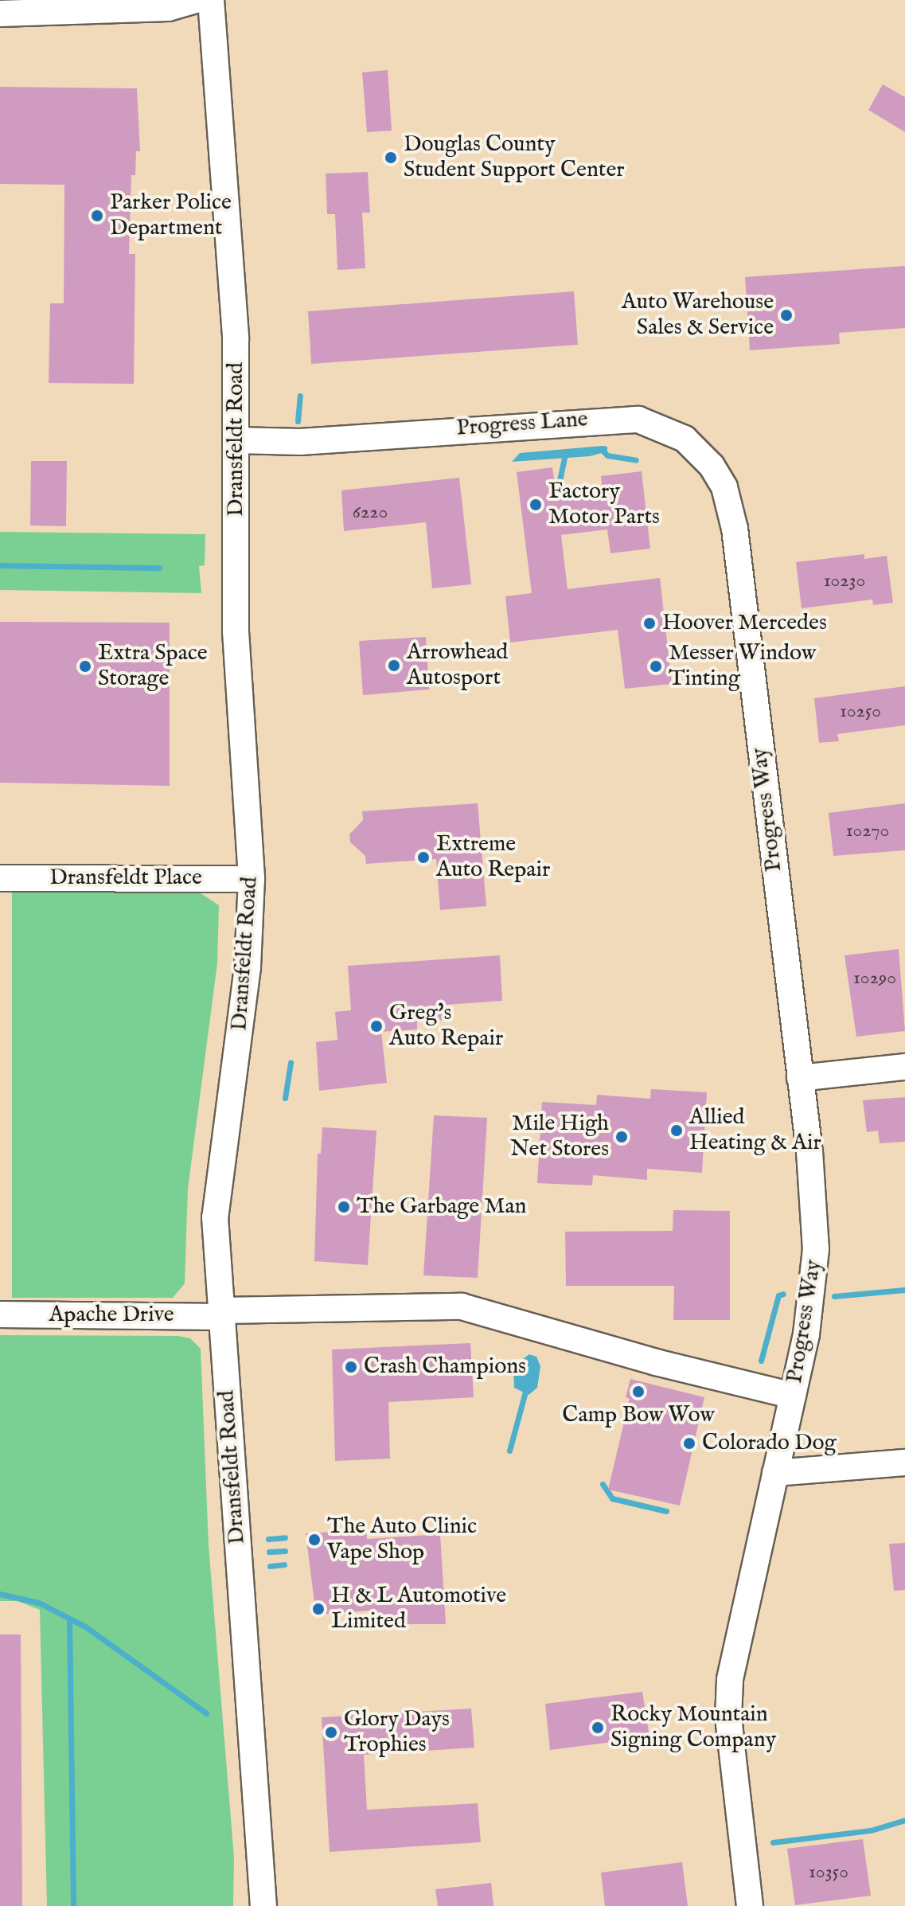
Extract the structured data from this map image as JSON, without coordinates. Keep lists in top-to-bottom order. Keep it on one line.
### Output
{"streets":{"street":["Progress Lane","Dransfeldt Road","Progress Way","Dransfeldt Place","Apache Drive"]},"crossings":[["Progress Lane","Dransfeldt Road"],["Progress Lane","Progress Way"],["Dransfeldt Road","Dransfeldt Place"],["Dransfeldt Road","Apache Drive"],["Progress Way","Apache Drive"]],"places":["Douglas County Student Support Center","Parker Police Department","Auto Warehouse Sales & Service","Factory Motor Parts","Hoover Mercedes","Arrowhead Autosport","Extra Space Storage","Messer Window Tinting","Extreme Auto Repair","Greg's Auto Repair","Allied Heating & Air","Mile High Net Stores","The Garbage Man","Crash Champions","Camp Bow Wow","Colorado Dog","The Auto Clinic Vape Shop","H & L Automotive Limited","Rocky Mountain Signing Company","Glory Days Trophies"],"house_numbers":["6220","10230","10250","10270","10290","10350"]}
